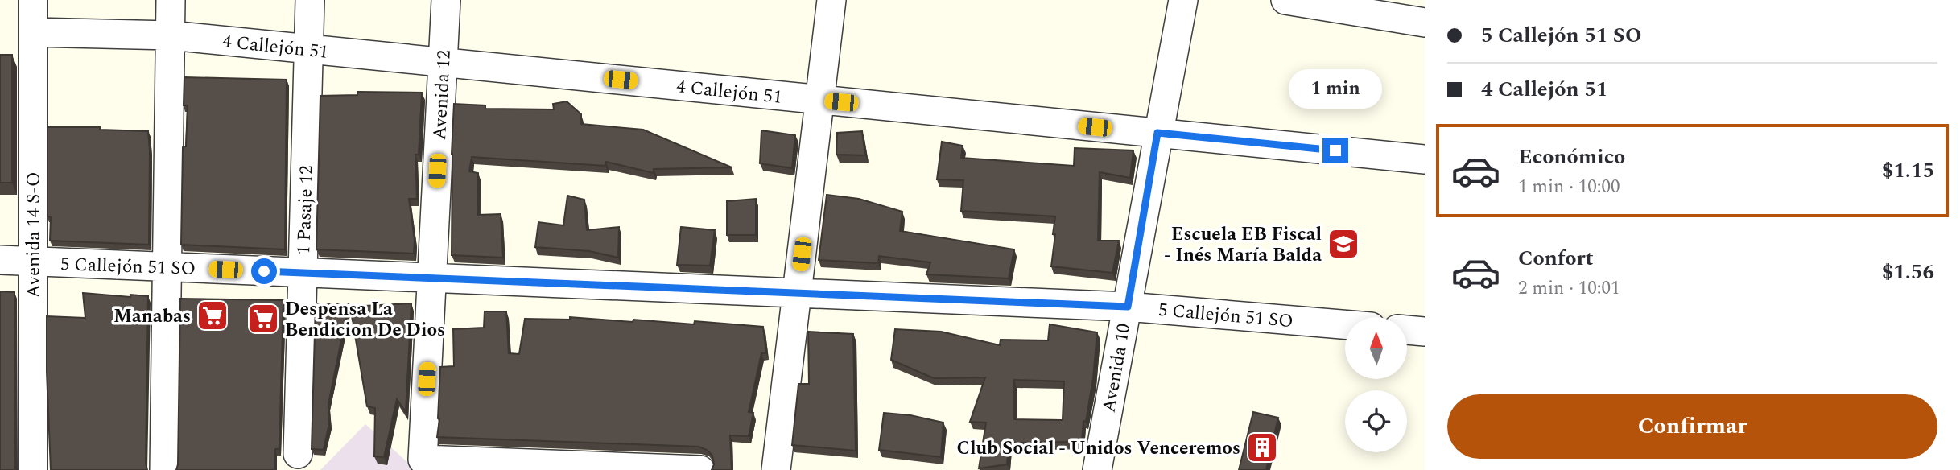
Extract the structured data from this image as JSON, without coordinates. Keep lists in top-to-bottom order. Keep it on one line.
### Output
{"streets":{"street":["4 Callejón 51","Avenida 12","1 Pasaje 12","Avenida 14 S-O","5 Callejón 51 SO","Avenida 10"]},"crossings":[["4 Callejón 51","Avenida 12"],["4 Callejón 51","1 Pasaje 12"],["4 Callejón 51","Avenida 14 S-O"],["4 Callejón 51","Avenida 10"],["Avenida 12","5 Callejón 51 SO"],["1 Pasaje 12","5 Callejón 51 SO"],["Avenida 14 S-O","5 Callejón 51 SO"],["5 Callejón 51 SO","Avenida 10"]],"places":{"school or university":["Escuela EB Fiscal - Inés María Balda"],"supermarket":["Manabas","Despensa La Bendicion De Dios"],"building":["Club Social - Unidos Venceremos"]},"north":"top","page":{"banner":["5 Callejón 51 SO","4 Callejón 51"],"bubble":"1 min","list":[{"name":"Económico","note":"1 min · 10:00","value":"$1.15"},{"name":"Confort","note":"2 min · 10:01","value":"$1.56"}],"buttons":"Confirmar"}}
